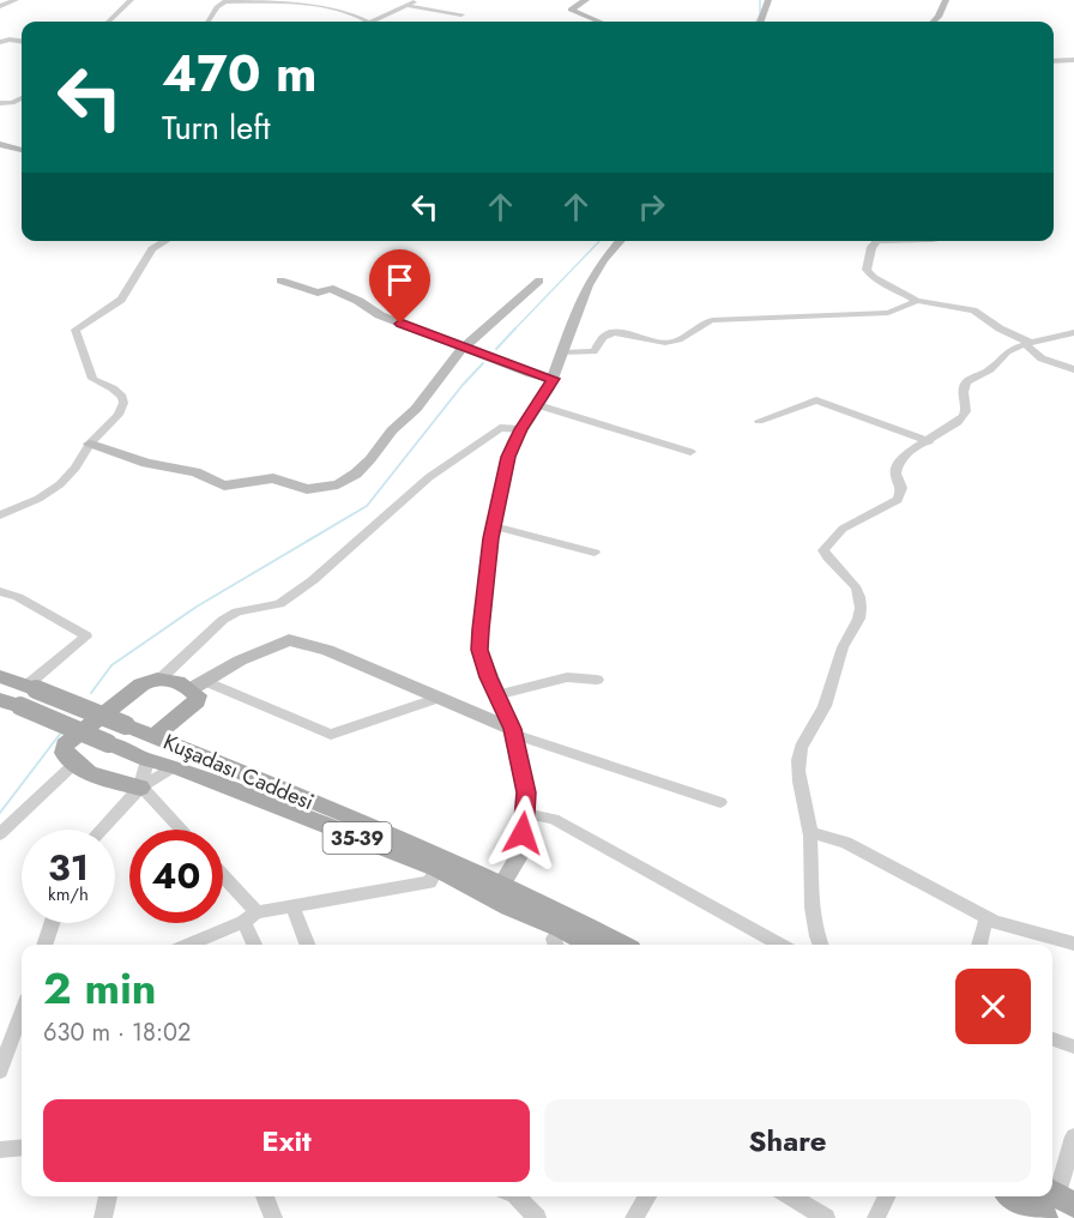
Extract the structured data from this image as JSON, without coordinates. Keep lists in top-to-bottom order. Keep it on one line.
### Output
{"streets":{"main road":["Kuşadası Caddesi","35-39"]},"page":{"turn":["470 m","Turn left"],"speed":"31 km/h","limit":"40","heading":["2 min","630 m · 18:02"],"buttons":["Exit","Share"]}}
